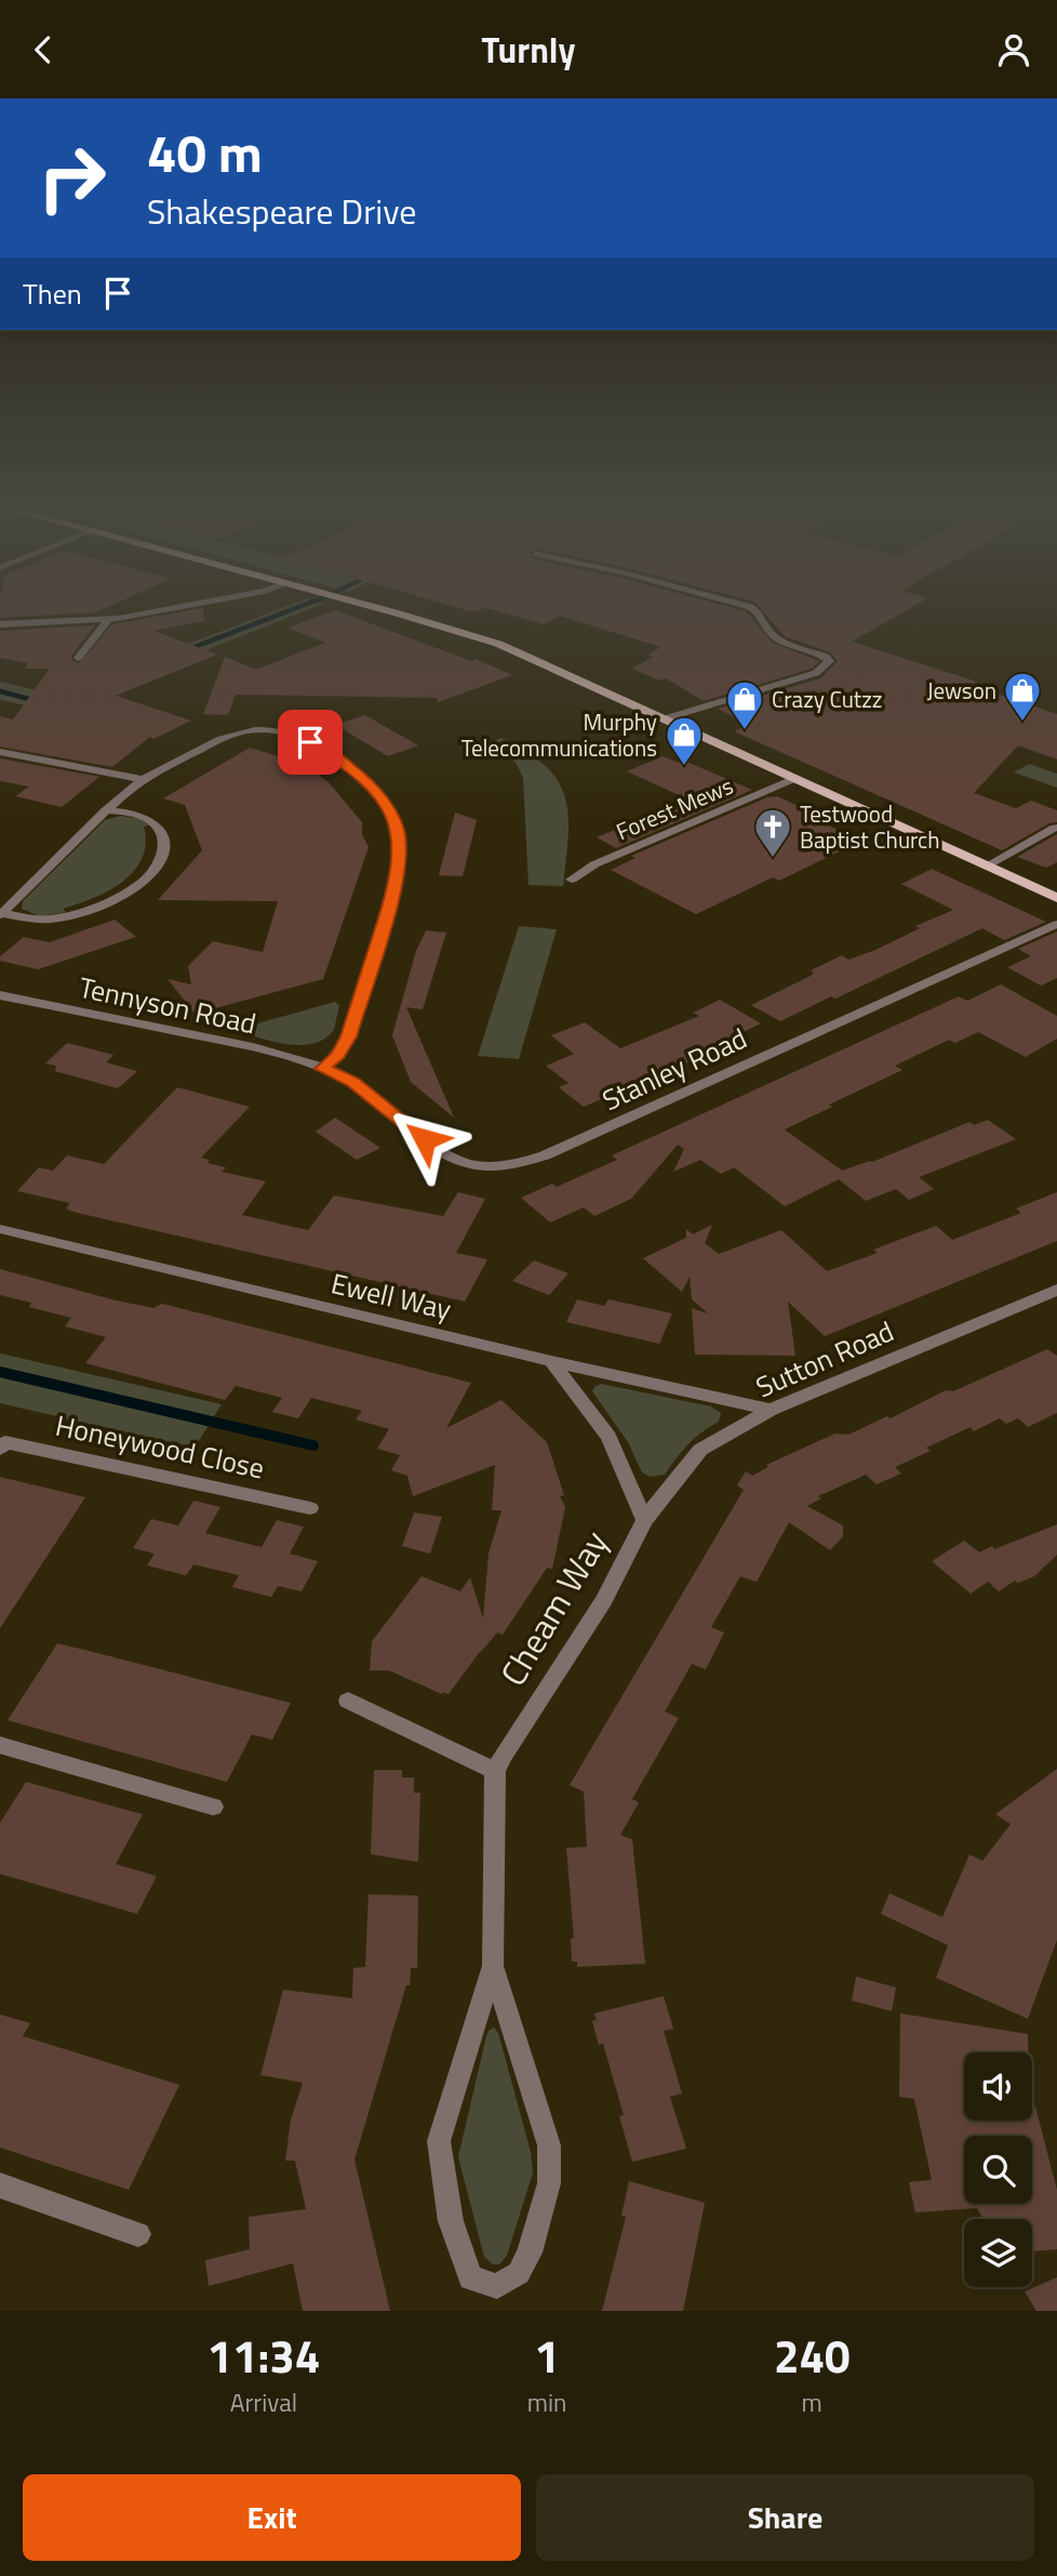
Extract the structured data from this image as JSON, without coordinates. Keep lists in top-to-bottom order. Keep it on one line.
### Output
{"streets":{"street":["Forest Mews","Tennyson Road","Stanley Road","Ewell Way","Sutton Road","Honeywood Close","Cheam Way"]},"crossings":[["Tennyson Road","Stanley Road"],["Ewell Way","Sutton Road"],["Ewell Way","Cheam Way"],["Sutton Road","Cheam Way"]],"places":{"shop":["Jewson","Crazy Cutzz","Murphy Telecommunications"],"church":["Testwood Baptist Church"]},"page":{"header":"Turnly","turn":["40 m","Shakespeare Drive"],"then":"Then","eta":["11:34","Arrival","1","min","240","m"],"buttons":["Exit","Share"]}}
